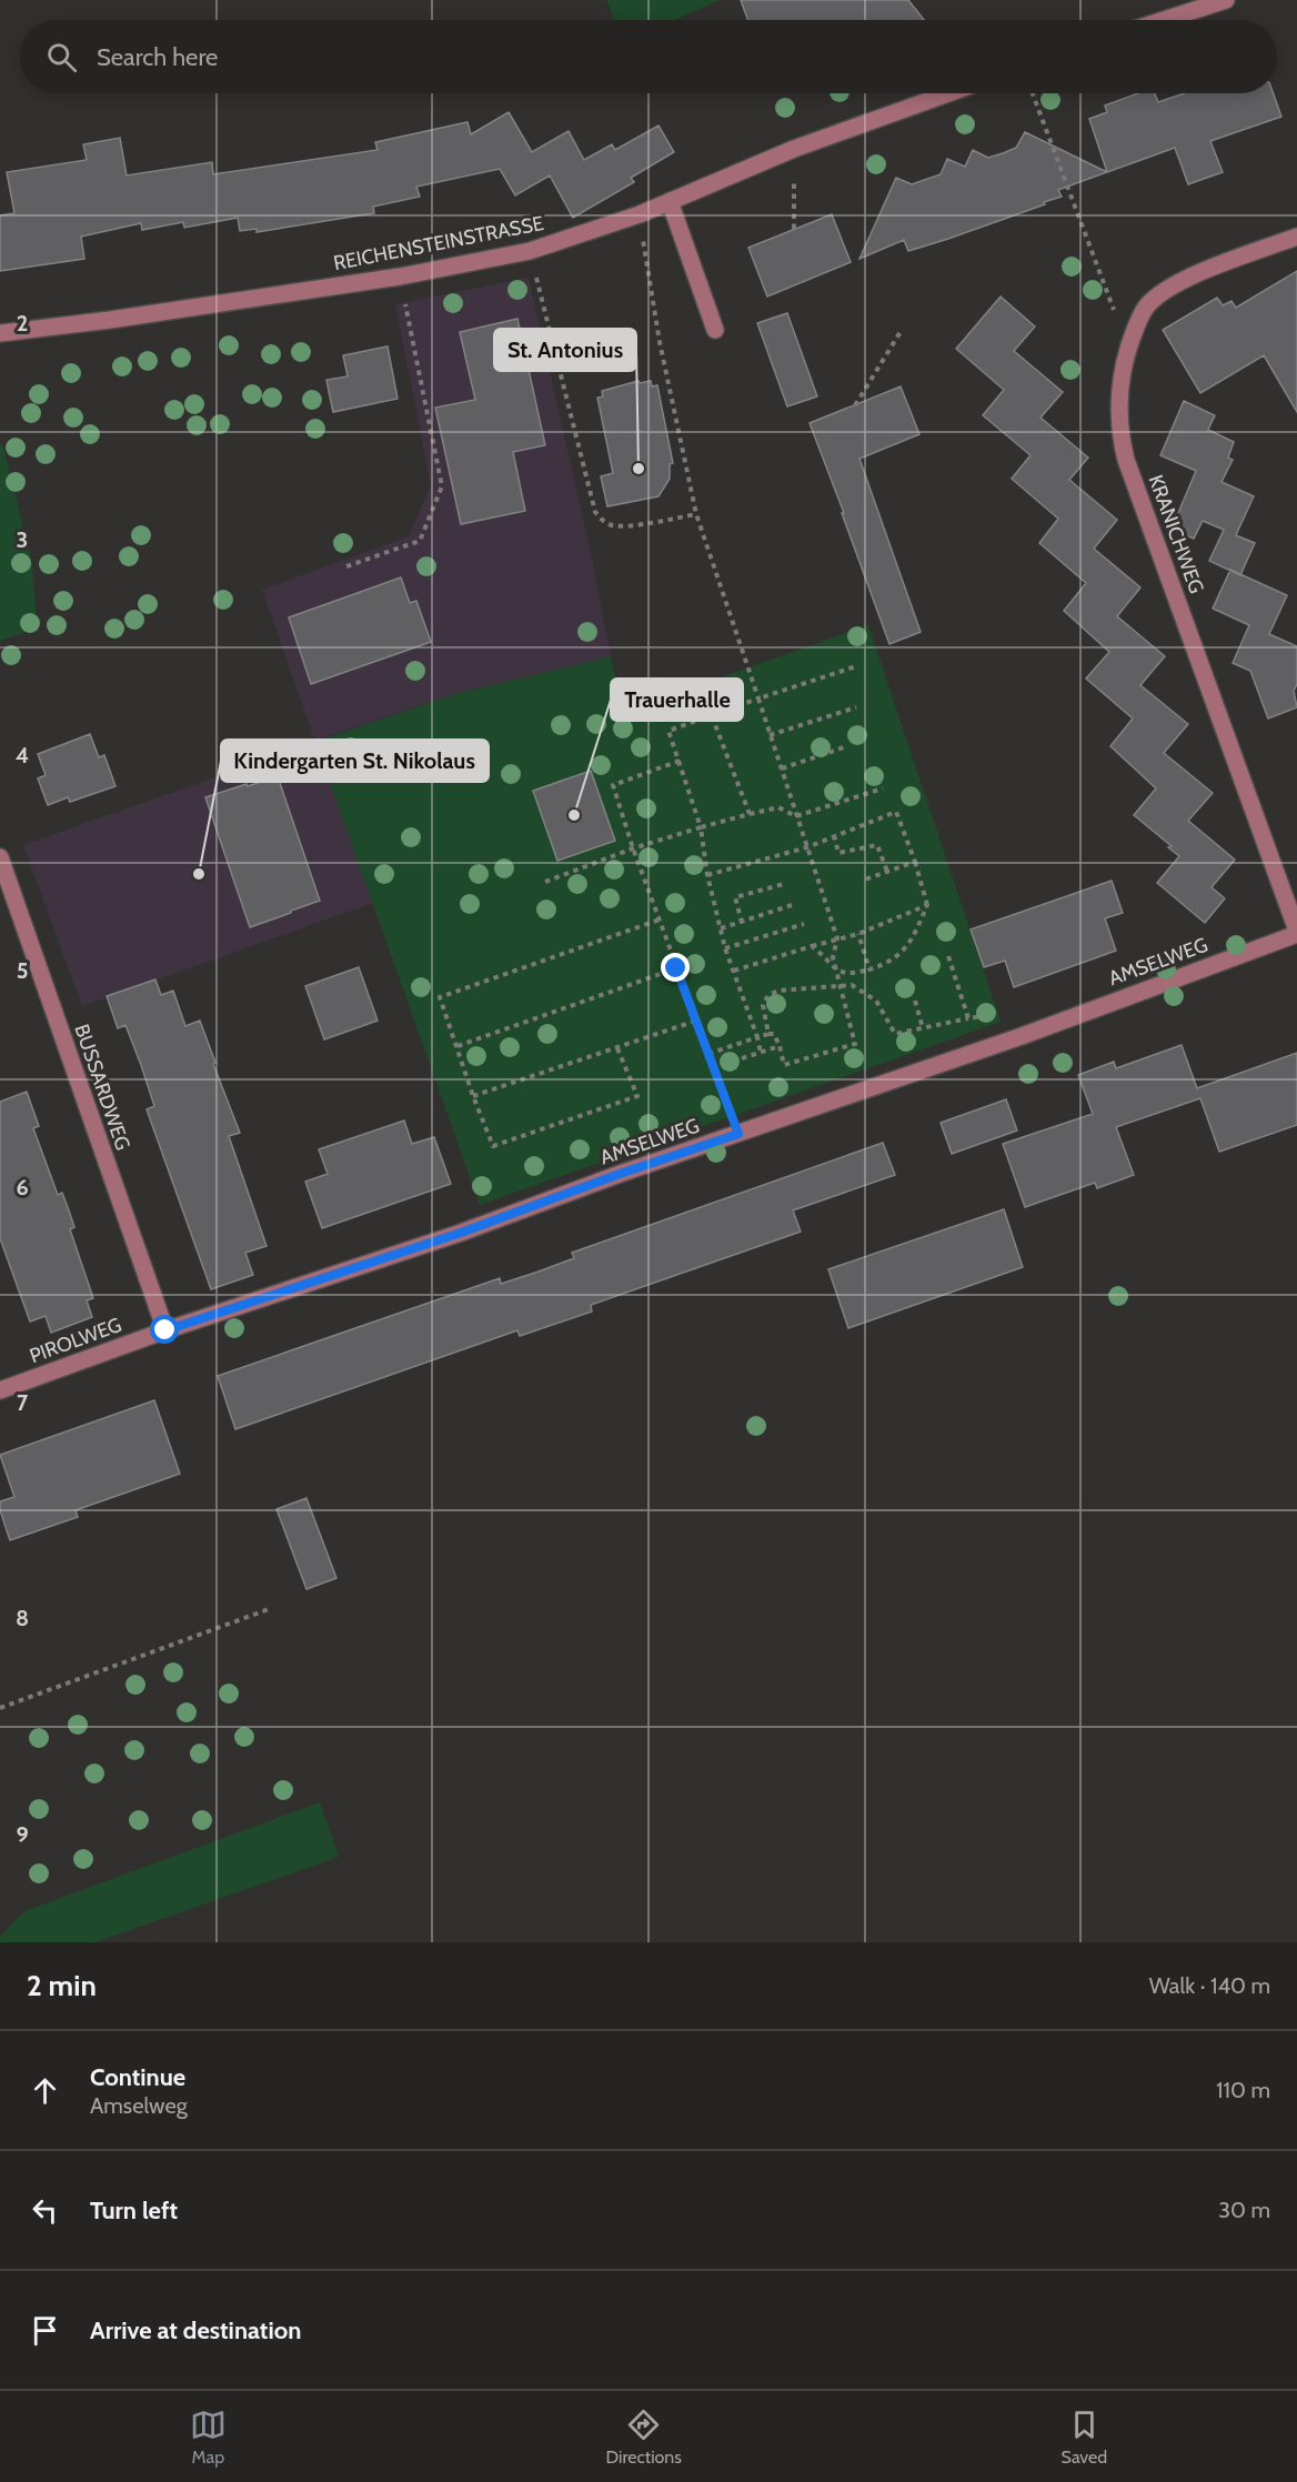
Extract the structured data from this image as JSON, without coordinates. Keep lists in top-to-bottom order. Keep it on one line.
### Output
{"streets":{"street":["REICHENSTEINSTRASSE","KRANICHWEG","AMSELWEG","BUSSARDWEG","PIROLWEG"]},"crossings":[["KRANICHWEG","AMSELWEG"],["AMSELWEG","BUSSARDWEG"],["AMSELWEG","PIROLWEG"],["BUSSARDWEG","PIROLWEG"]],"places":["St. Antonius","Trauerhalle","Kindergarten St. Nikolaus"],"page":{"search":"Search here","heading":["2 min","Walk · 140 m"],"list":[["Continue","Amselweg","110 m"],["Turn left","30 m"],"Arrive at destination"],"nav":["Map","Directions","Saved"]},"grid":{"rows":["2","3","4","5","6","7","8","9"]}}
